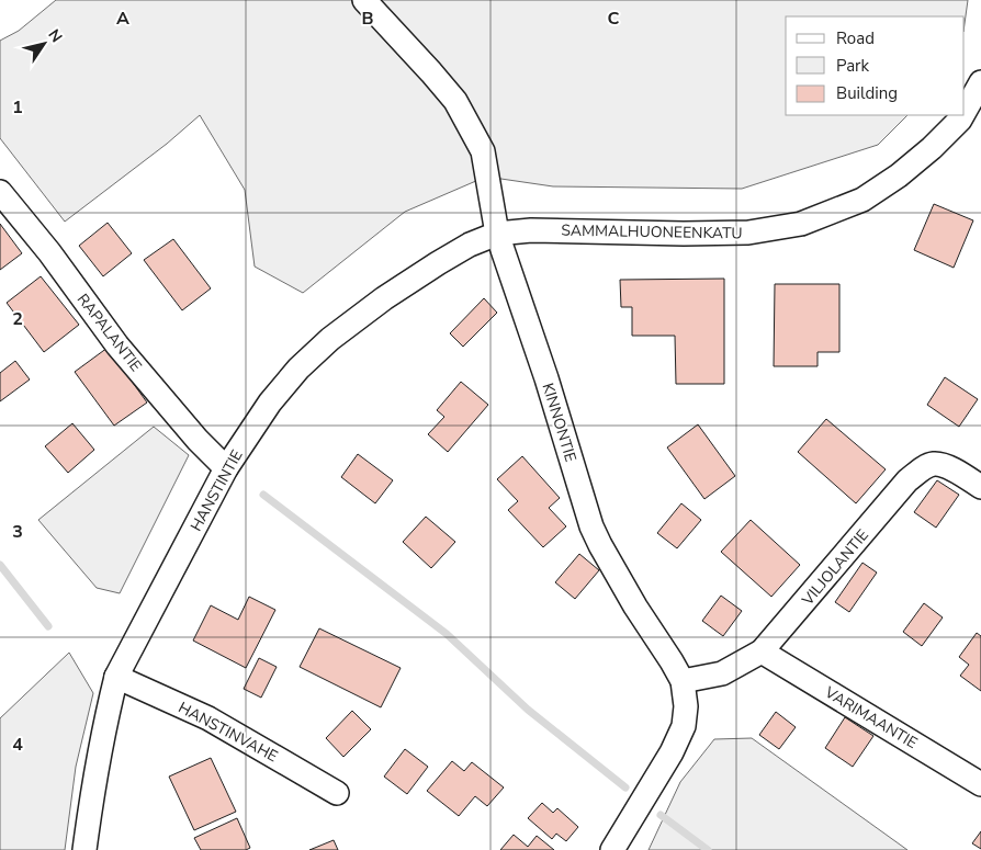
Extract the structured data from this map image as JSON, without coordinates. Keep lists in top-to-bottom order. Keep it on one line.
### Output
{"streets":{"street":["SAMMALHUONEENKATU","RAPALANTIE","KINNONTIE","HANSTINTIE","VILJOLANTIE","VARIMAANTIE","HANSTINVAHE"]},"crossings":[["SAMMALHUONEENKATU","KINNONTIE"],["SAMMALHUONEENKATU","HANSTINTIE"],["RAPALANTIE","HANSTINTIE"],["KINNONTIE","HANSTINTIE"],["KINNONTIE","VILJOLANTIE"],["HANSTINTIE","HANSTINVAHE"],["VILJOLANTIE","VARIMAANTIE"]],"legend":["Road","Park","Building"],"north":"top right","grid":{"columns":["A","B","C"],"rows":["1","2","3","4"]}}
